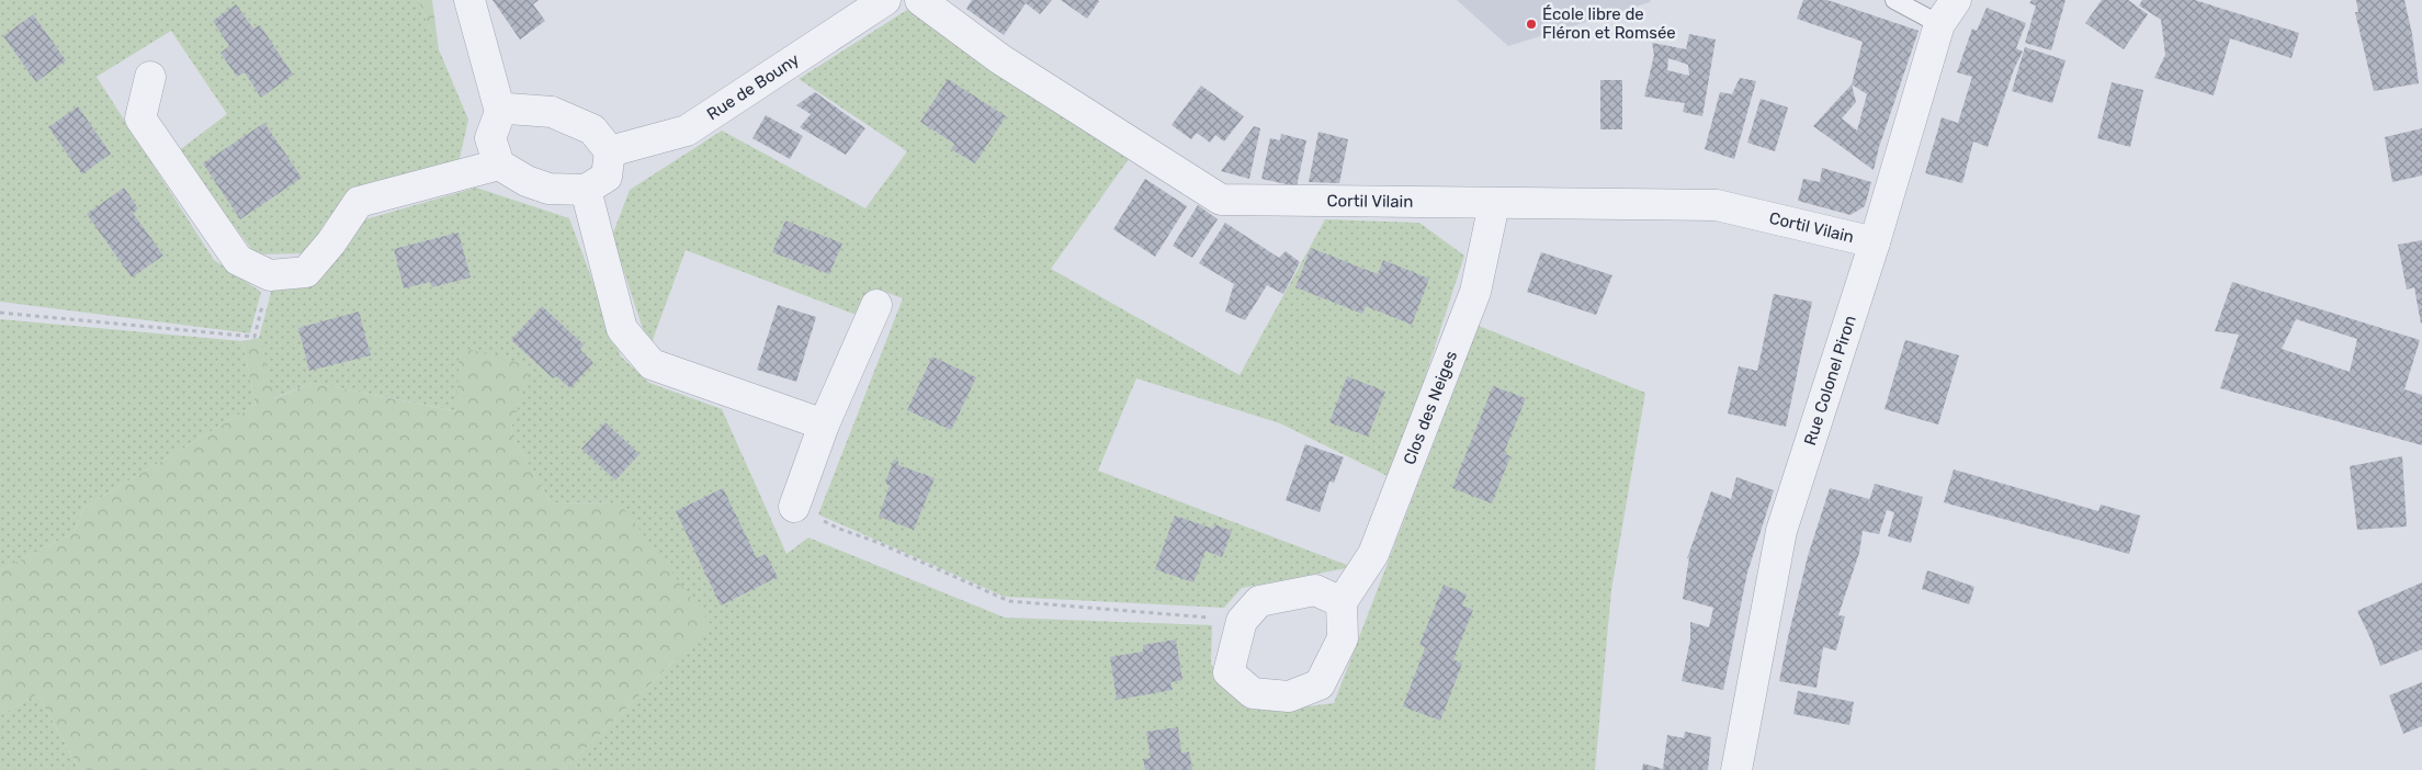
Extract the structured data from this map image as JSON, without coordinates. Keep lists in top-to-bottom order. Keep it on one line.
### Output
{"streets":{"street":["Rue de Bouny","Cortil Vilain","Rue Colonel Piron","Clos des Neiges"]},"crossings":[["Cortil Vilain","Rue Colonel Piron"],["Cortil Vilain","Clos des Neiges"]],"places":["École libre de Fléron et Romsée"]}
